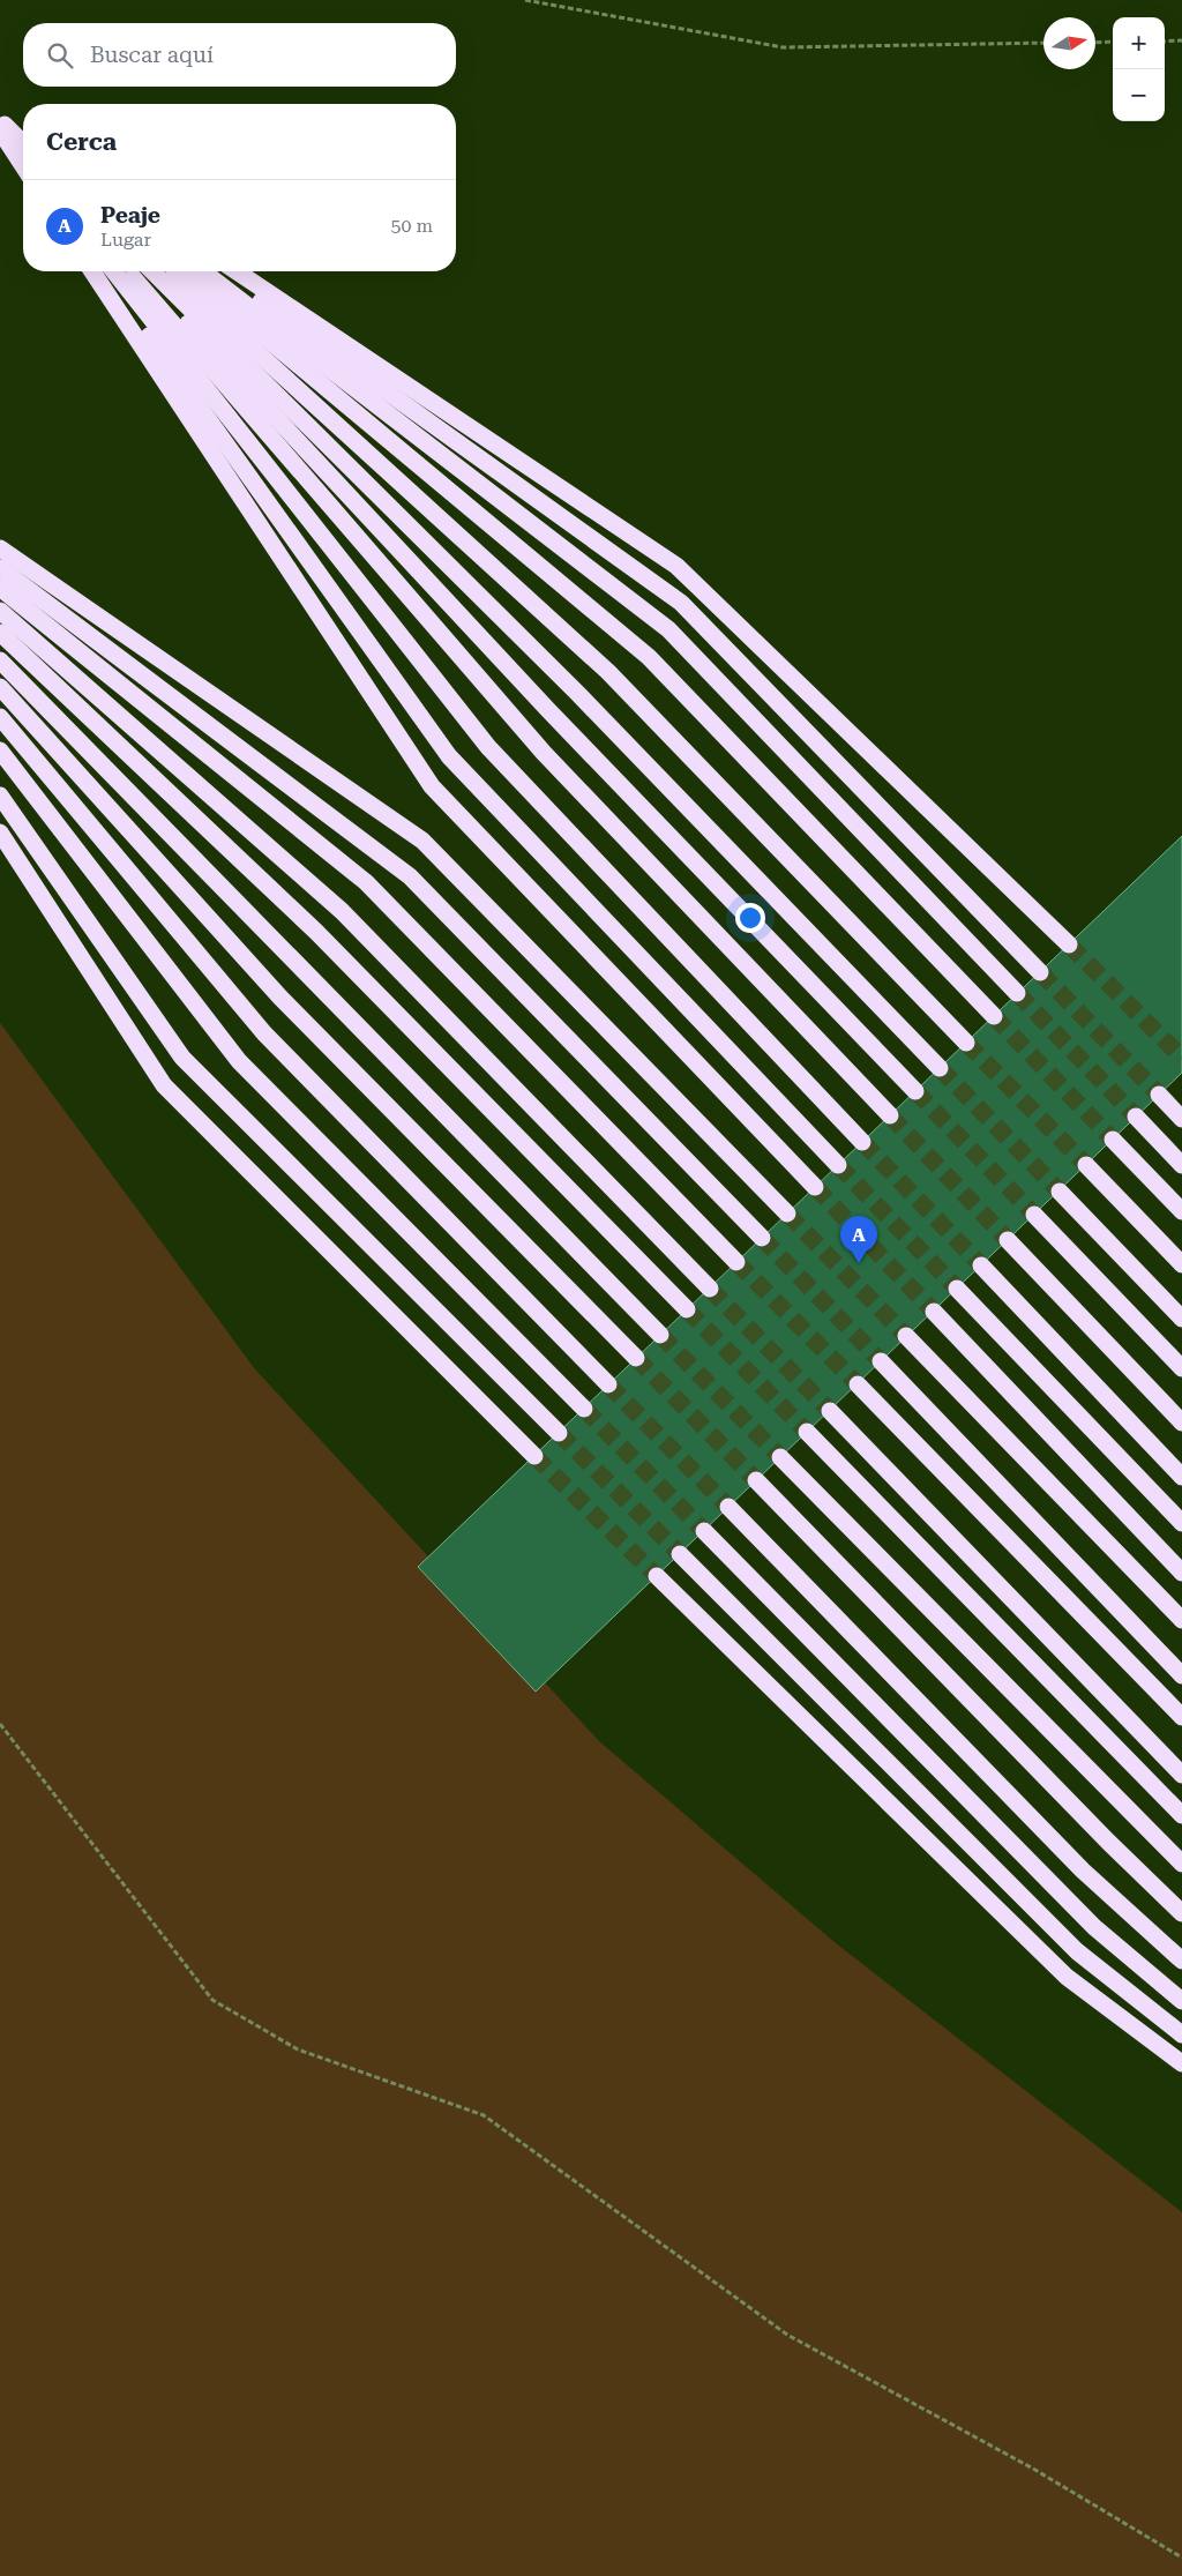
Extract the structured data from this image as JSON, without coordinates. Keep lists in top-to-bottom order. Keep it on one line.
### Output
{"north":"right","page":{"map_buttons":["+","−"],"search":"Buscar aquí","heading":"Cerca","list":[{"mark":"A","name":"Peaje","note":"Lugar","value":"50 m"}],"pins":"A"}}
